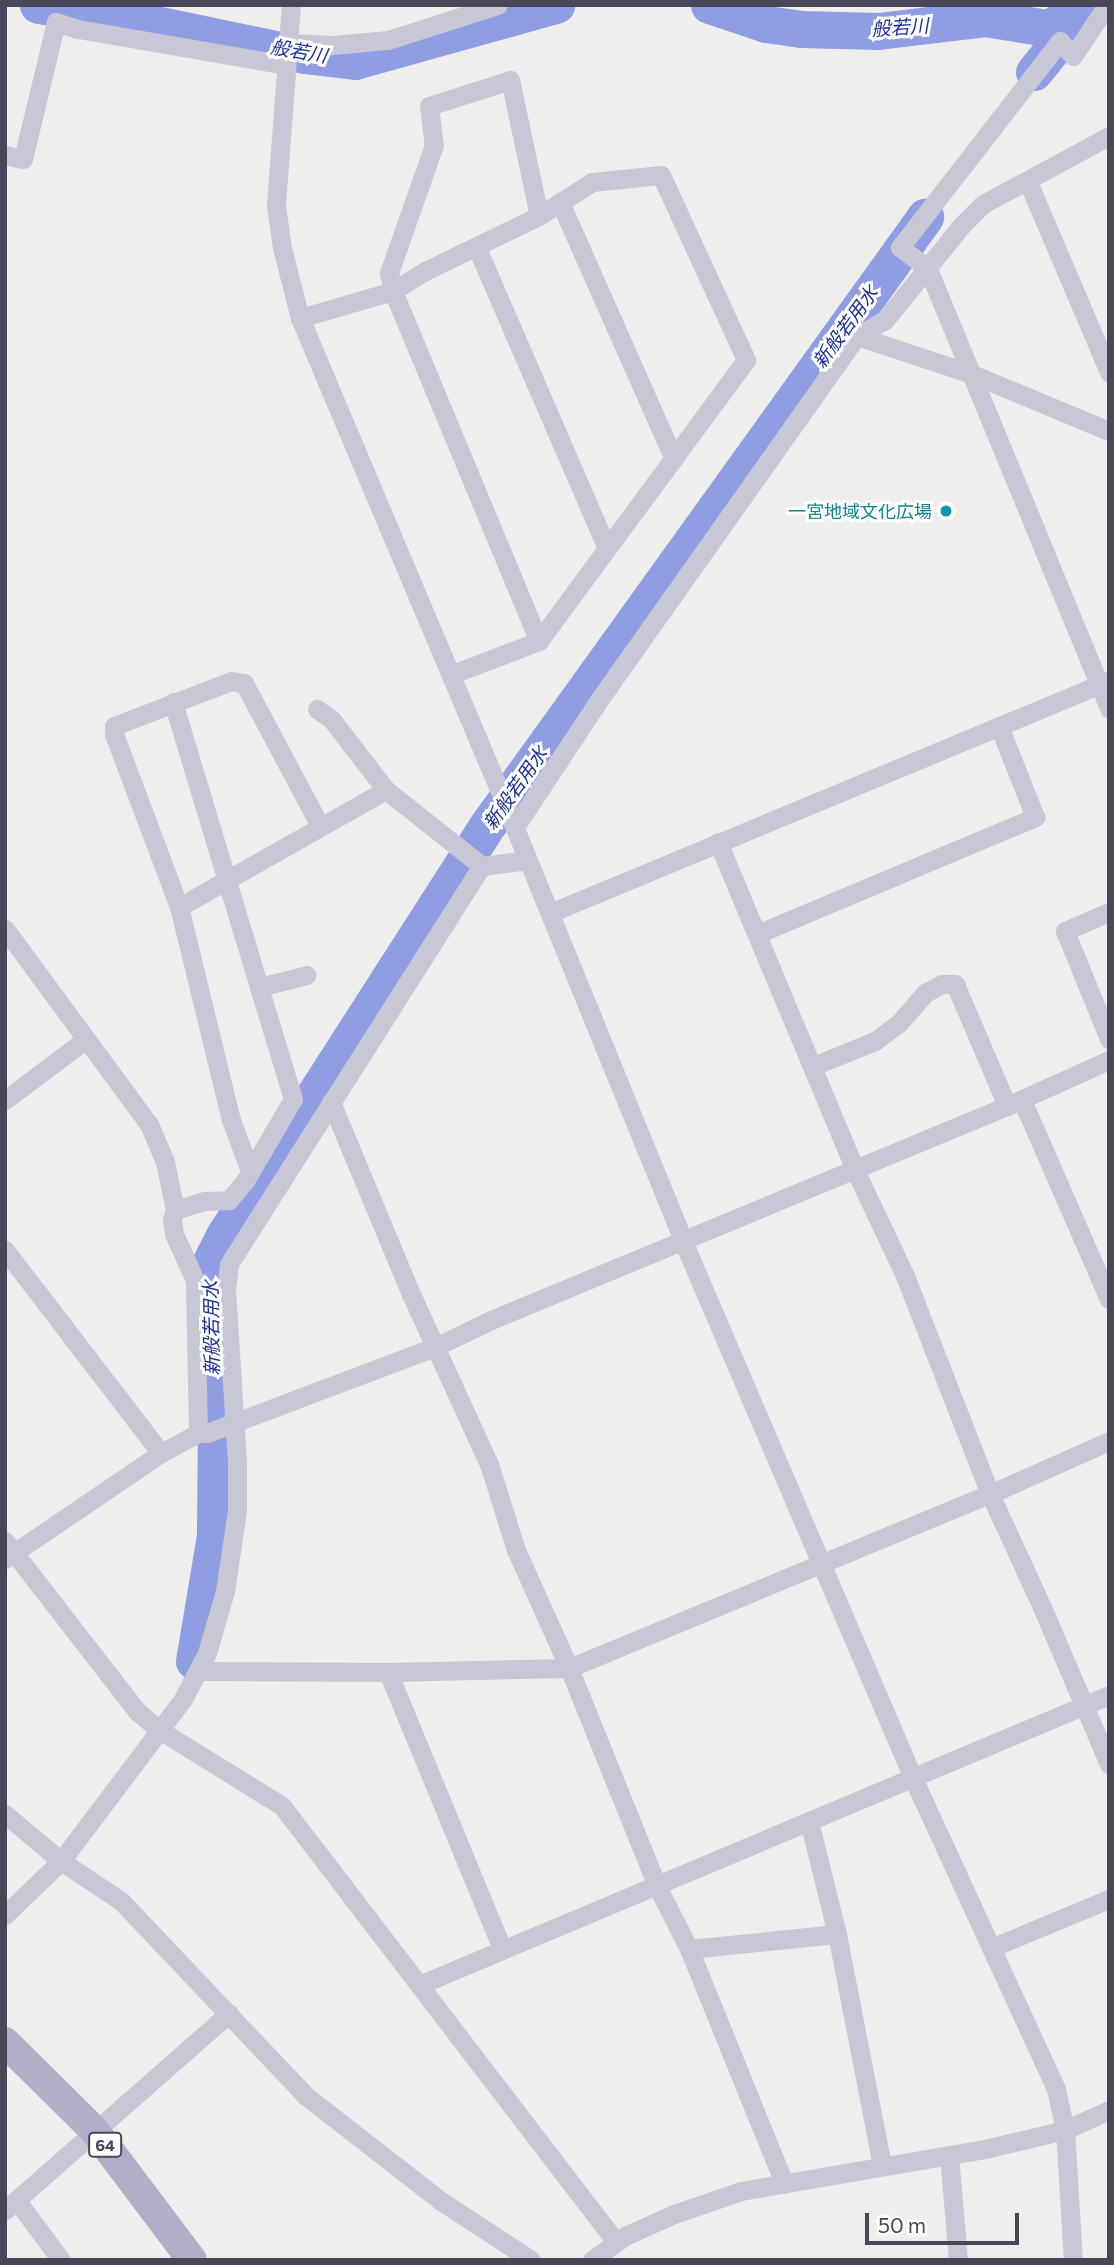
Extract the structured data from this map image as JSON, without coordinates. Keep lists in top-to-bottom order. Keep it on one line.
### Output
{"streets":{"main road":["64"]},"water":["般若川","新般若用水"],"places":["一宮地域文化広場"],"scale_bar":"50 m"}
